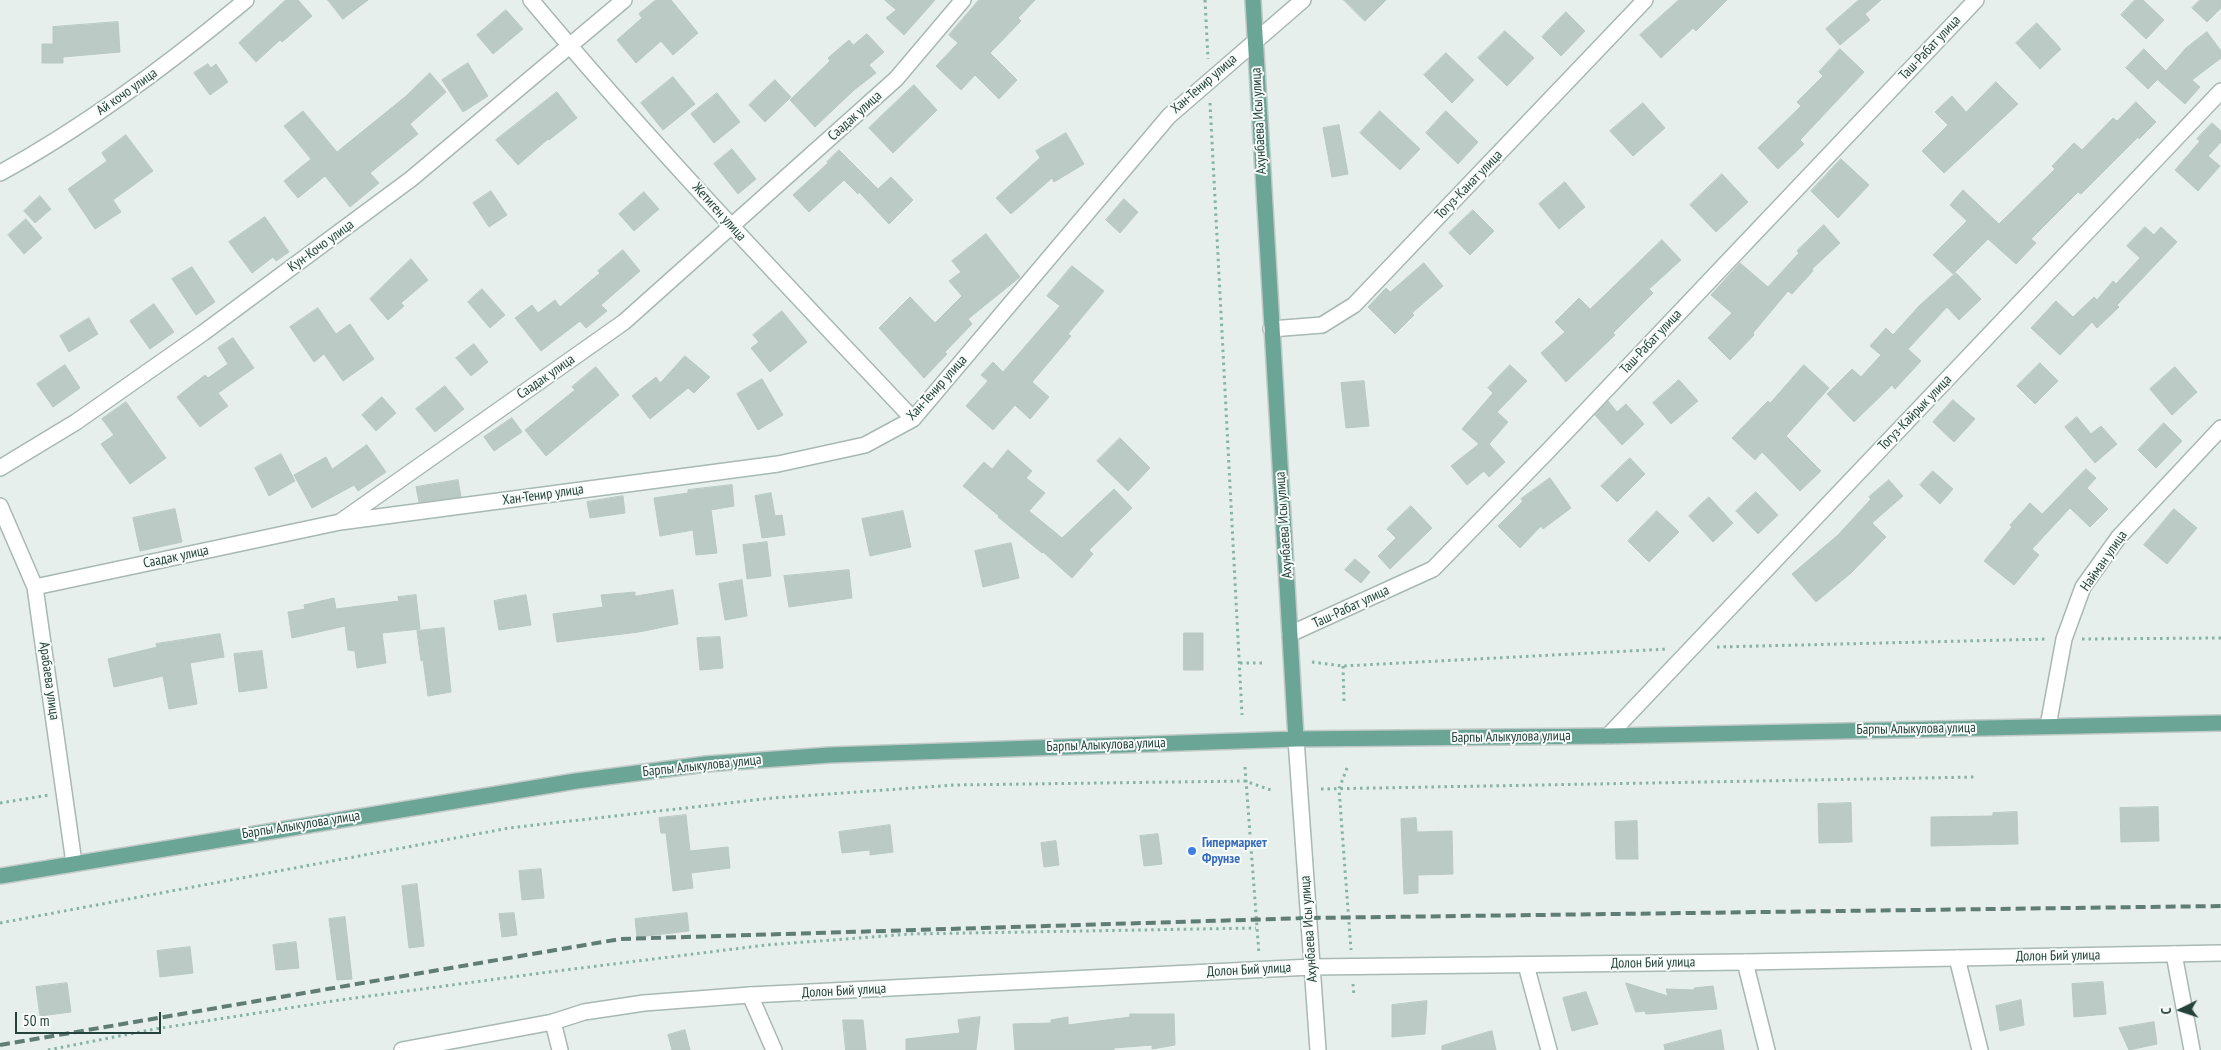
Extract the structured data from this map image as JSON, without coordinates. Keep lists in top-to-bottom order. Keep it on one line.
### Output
{"streets":{"main road":["Ахунбаева Исы улица","Барпы Алыкулова улица"],"street":["Таш-Рабат улица","Хан-Тенир улица","Ай кочо улица","Саадак улица","Тогуз-Канат улица","Жетиген улица","Кун-Кочо улица","Тогуз-Кайрык улица","Найман улица","Арабаева улица","Долон Бий улица"]},"crossings":[["Таш-Рабат улица","Ахунбаева Исы улица"],["Хан-Тенир улица","Саадак улица"],["Хан-Тенир улица","Ахунбаева Исы улица"],["Хан-Тенир улица","Жетиген улица"],["Саадак улица","Жетиген улица"],["Саадак улица","Арабаева улица"],["Ахунбаева Исы улица","Тогуз-Канат улица"],["Ахунбаева Исы улица","Барпы Алыкулова улица"],["Ахунбаева Исы улица","Долон Бий улица"],["Жетиген улица","Кун-Кочо улица"],["Тогуз-Кайрык улица","Барпы Алыкулова улица"],["Найман улица","Барпы Алыкулова улица"],["Арабаева улица","Барпы Алыкулова улица"]],"places":["Гипермаркет Фрунзе"],"scale_bar":"50 m","north":"left"}
